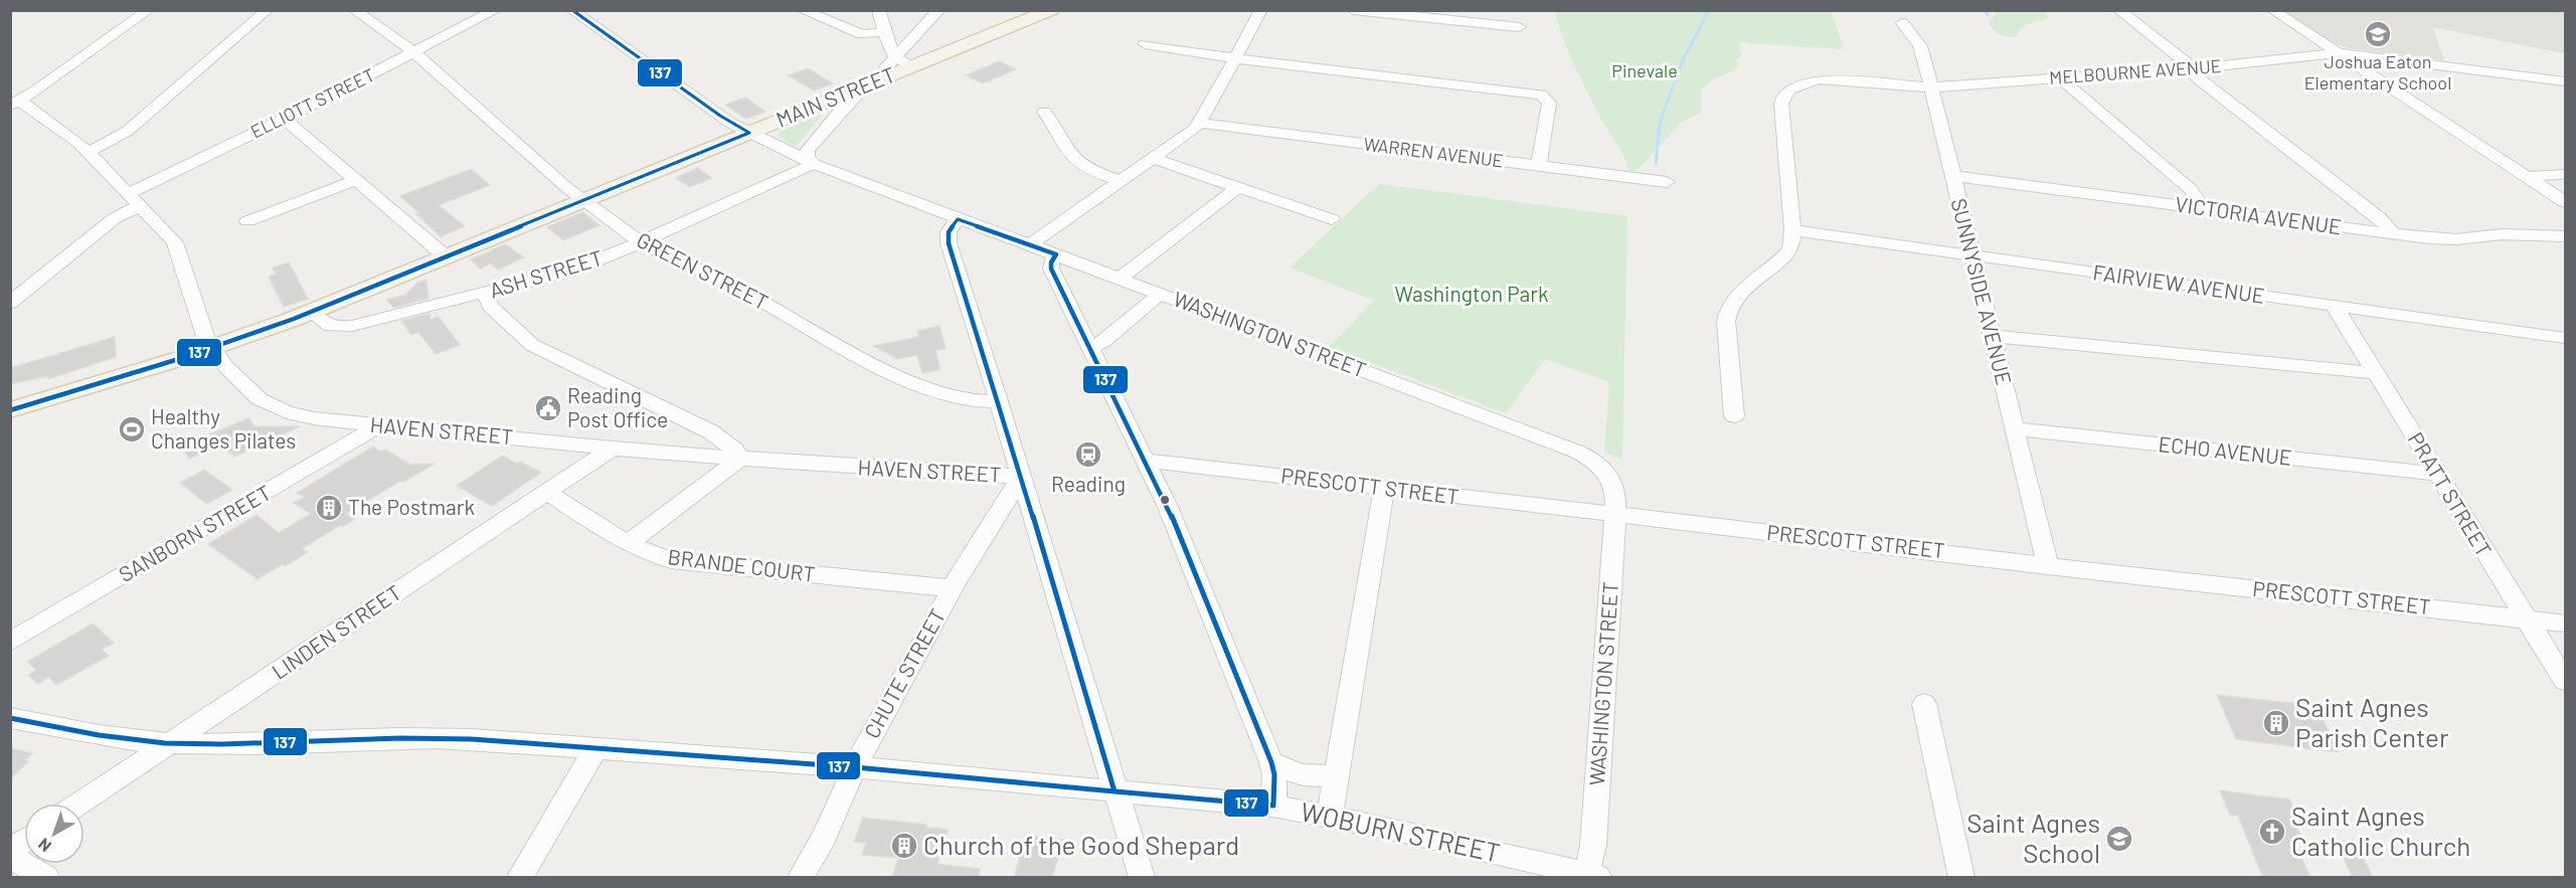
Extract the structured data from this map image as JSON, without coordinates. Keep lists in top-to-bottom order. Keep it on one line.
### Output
{"streets":{"main road":["MAIN STREET"],"street":["MELBOURNE AVENUE","ELLIOTT STREET","WARREN AVENUE","VICTORIA AVENUE","GREEN STREET","ASH STREET","FAIRVIEW AVENUE","SUNNYSIDE AVENUE","WASHINGTON STREET","HAVEN STREET","ECHO AVENUE","PRESCOTT STREET","PRATT STREET","SANBORN STREET","BRANDE COURT","LINDEN STREET","CHUTE STREET","WOBURN STREET"]},"crossings":[["MELBOURNE AVENUE","FAIRVIEW AVENUE"],["MELBOURNE AVENUE","SUNNYSIDE AVENUE"],["MAIN STREET","GREEN STREET"],["MAIN STREET","ASH STREET"],["MAIN STREET","WASHINGTON STREET"],["MAIN STREET","HAVEN STREET"],["ELLIOTT STREET","GREEN STREET"],["ELLIOTT STREET","HAVEN STREET"],["VICTORIA AVENUE","SUNNYSIDE AVENUE"],["GREEN STREET","ASH STREET"],["ASH STREET","WASHINGTON STREET"],["FAIRVIEW AVENUE","SUNNYSIDE AVENUE"],["FAIRVIEW AVENUE","PRATT STREET"],["SUNNYSIDE AVENUE","ECHO AVENUE"],["SUNNYSIDE AVENUE","PRESCOTT STREET"],["WASHINGTON STREET","PRESCOTT STREET"],["WASHINGTON STREET","WOBURN STREET"],["HAVEN STREET","SANBORN STREET"],["HAVEN STREET","LINDEN STREET"],["HAVEN STREET","CHUTE STREET"],["ECHO AVENUE","PRATT STREET"],["PRESCOTT STREET","PRATT STREET"],["BRANDE COURT","LINDEN STREET"],["BRANDE COURT","CHUTE STREET"],["LINDEN STREET","WOBURN STREET"],["CHUTE STREET","WOBURN STREET"]],"parks":["Pinevale","Washington Park"],"places":{"school or university":["Joshua Eaton Elementary School","Saint Agnes School"],"public building":["Reading Post Office"],"sports":["Healthy Changes Pilates"],"station":["Reading"],"building":["The Postmark","Saint Agnes Parish Center","Church of the Good Shepard"],"church":["Saint Agnes Catholic Church"]},"lines":["transit line 137"],"north":"bottom left"}
